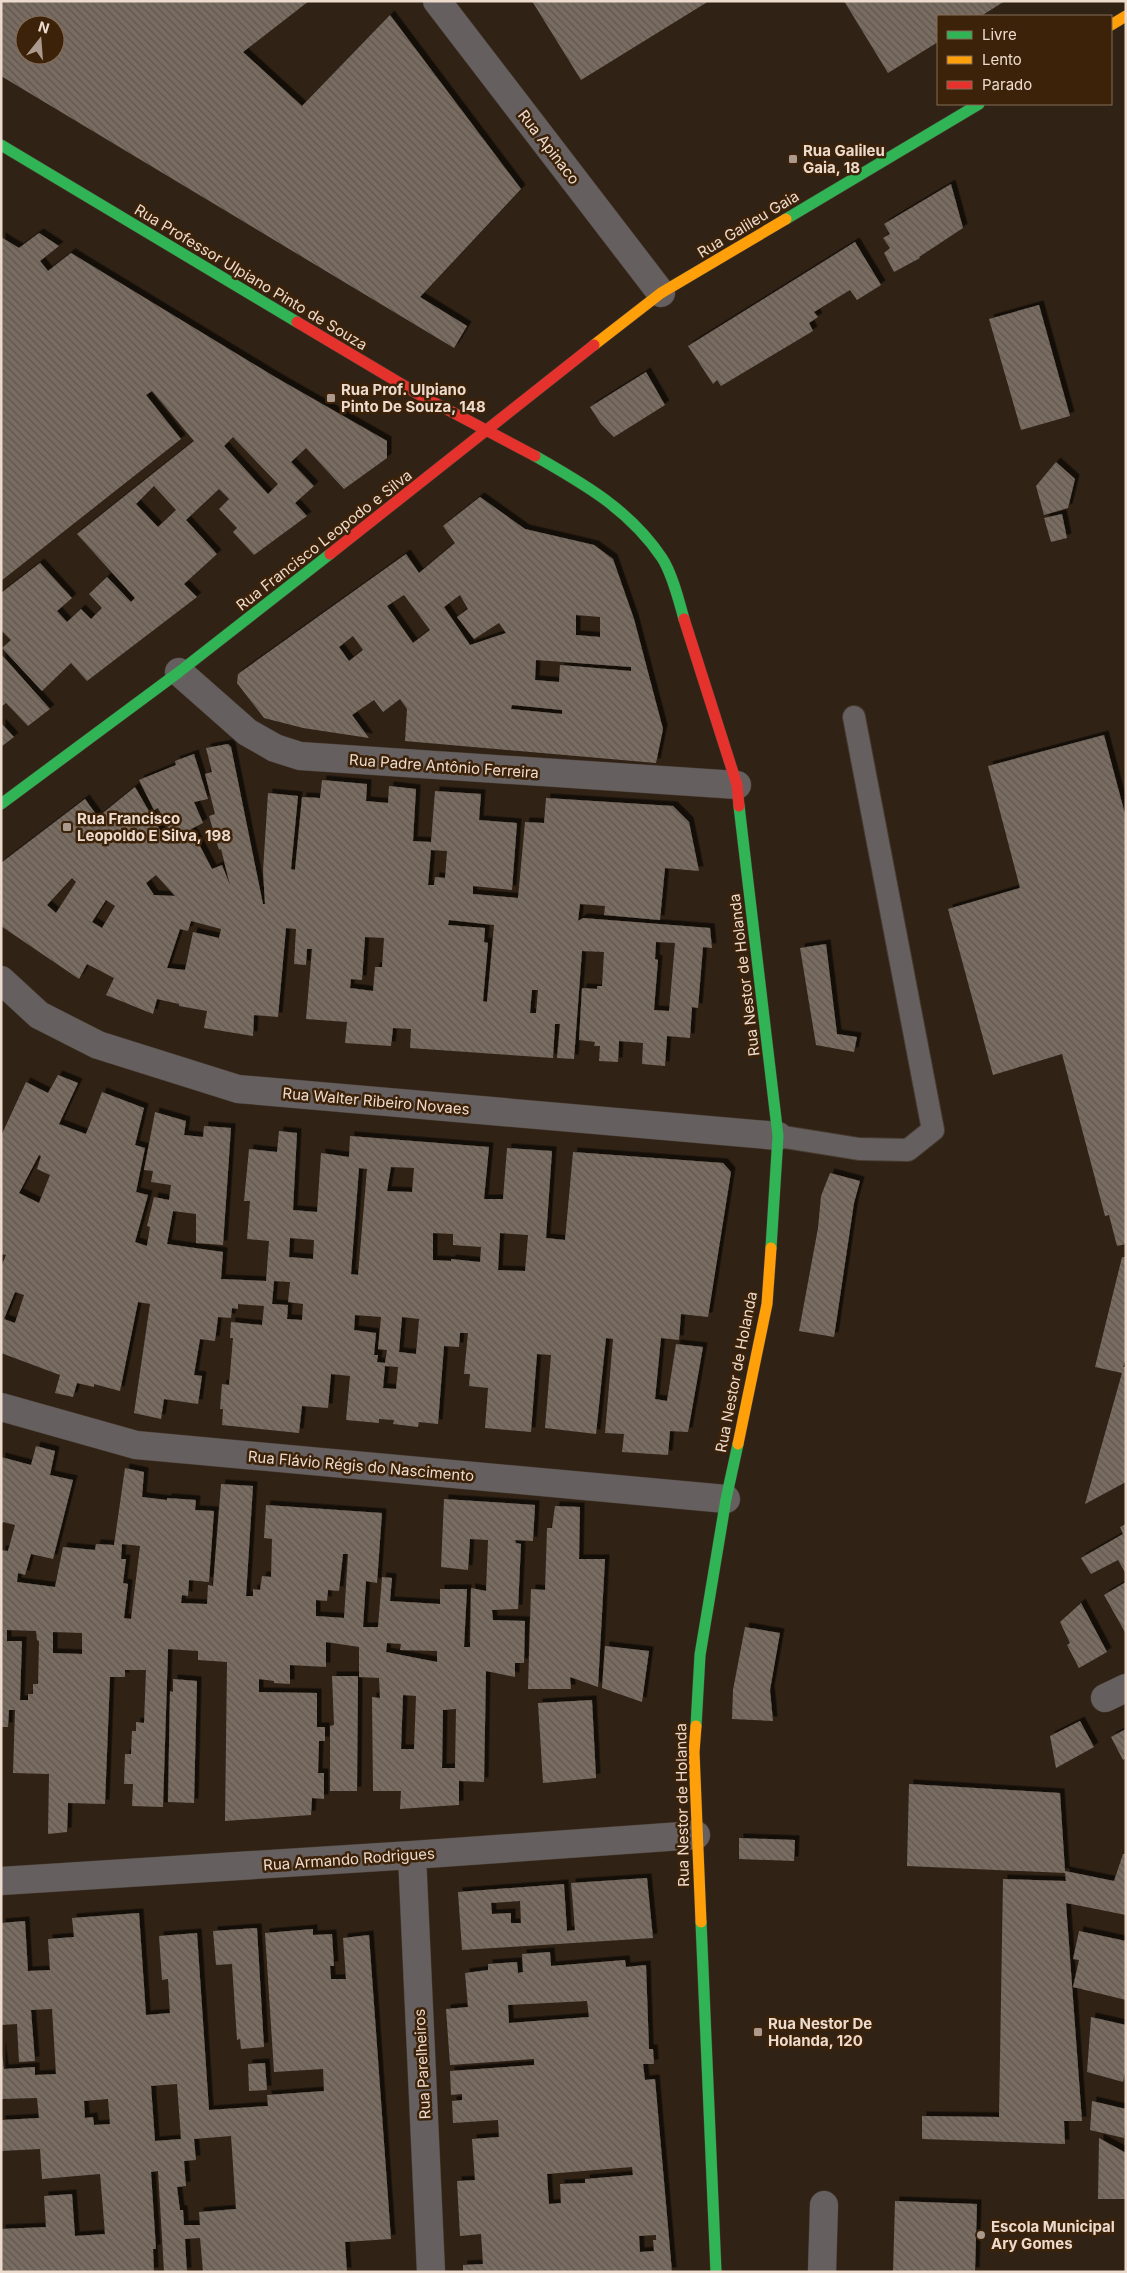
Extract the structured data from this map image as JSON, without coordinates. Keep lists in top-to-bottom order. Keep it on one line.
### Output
{"streets":{"street":["Rua Apinaco","Rua Galileu Gaia","Rua Professor Ulpiano Pinto de Souza","Rua Francisco Leopodo e Silva","Rua Padre Antônio Ferreira","Rua Nestor de Holanda","Rua Walter Ribeiro Novaes","Rua Flávio Régis do Nascimento","Rua Armando Rodrigues","Rua Parelheiros"]},"crossings":[["Rua Apinaco","Rua Galileu Gaia"],["Rua Apinaco","Rua Francisco Leopodo e Silva"],["Rua Galileu Gaia","Rua Francisco Leopodo e Silva"],["Rua Professor Ulpiano Pinto de Souza","Rua Francisco Leopodo e Silva"],["Rua Professor Ulpiano Pinto de Souza","Rua Nestor de Holanda"],["Rua Francisco Leopodo e Silva","Rua Padre Antônio Ferreira"],["Rua Francisco Leopodo e Silva","Rua Nestor de Holanda"],["Rua Padre Antônio Ferreira","Rua Nestor de Holanda"],["Rua Nestor de Holanda","Rua Walter Ribeiro Novaes"],["Rua Nestor de Holanda","Rua Flávio Régis do Nascimento"],["Rua Nestor de Holanda","Rua Armando Rodrigues"],["Rua Armando Rodrigues","Rua Parelheiros"]],"places":{"transit":["Rua Galileu Gaia, 18","Rua Prof. Ulpiano Pinto De Souza, 148","Rua Francisco Leopoldo E Silva, 198","Rua Nestor De Holanda, 120"],"other":["Escola Municipal Ary Gomes"]},"legend":["Livre","Lento","Parado"],"north":"top"}
